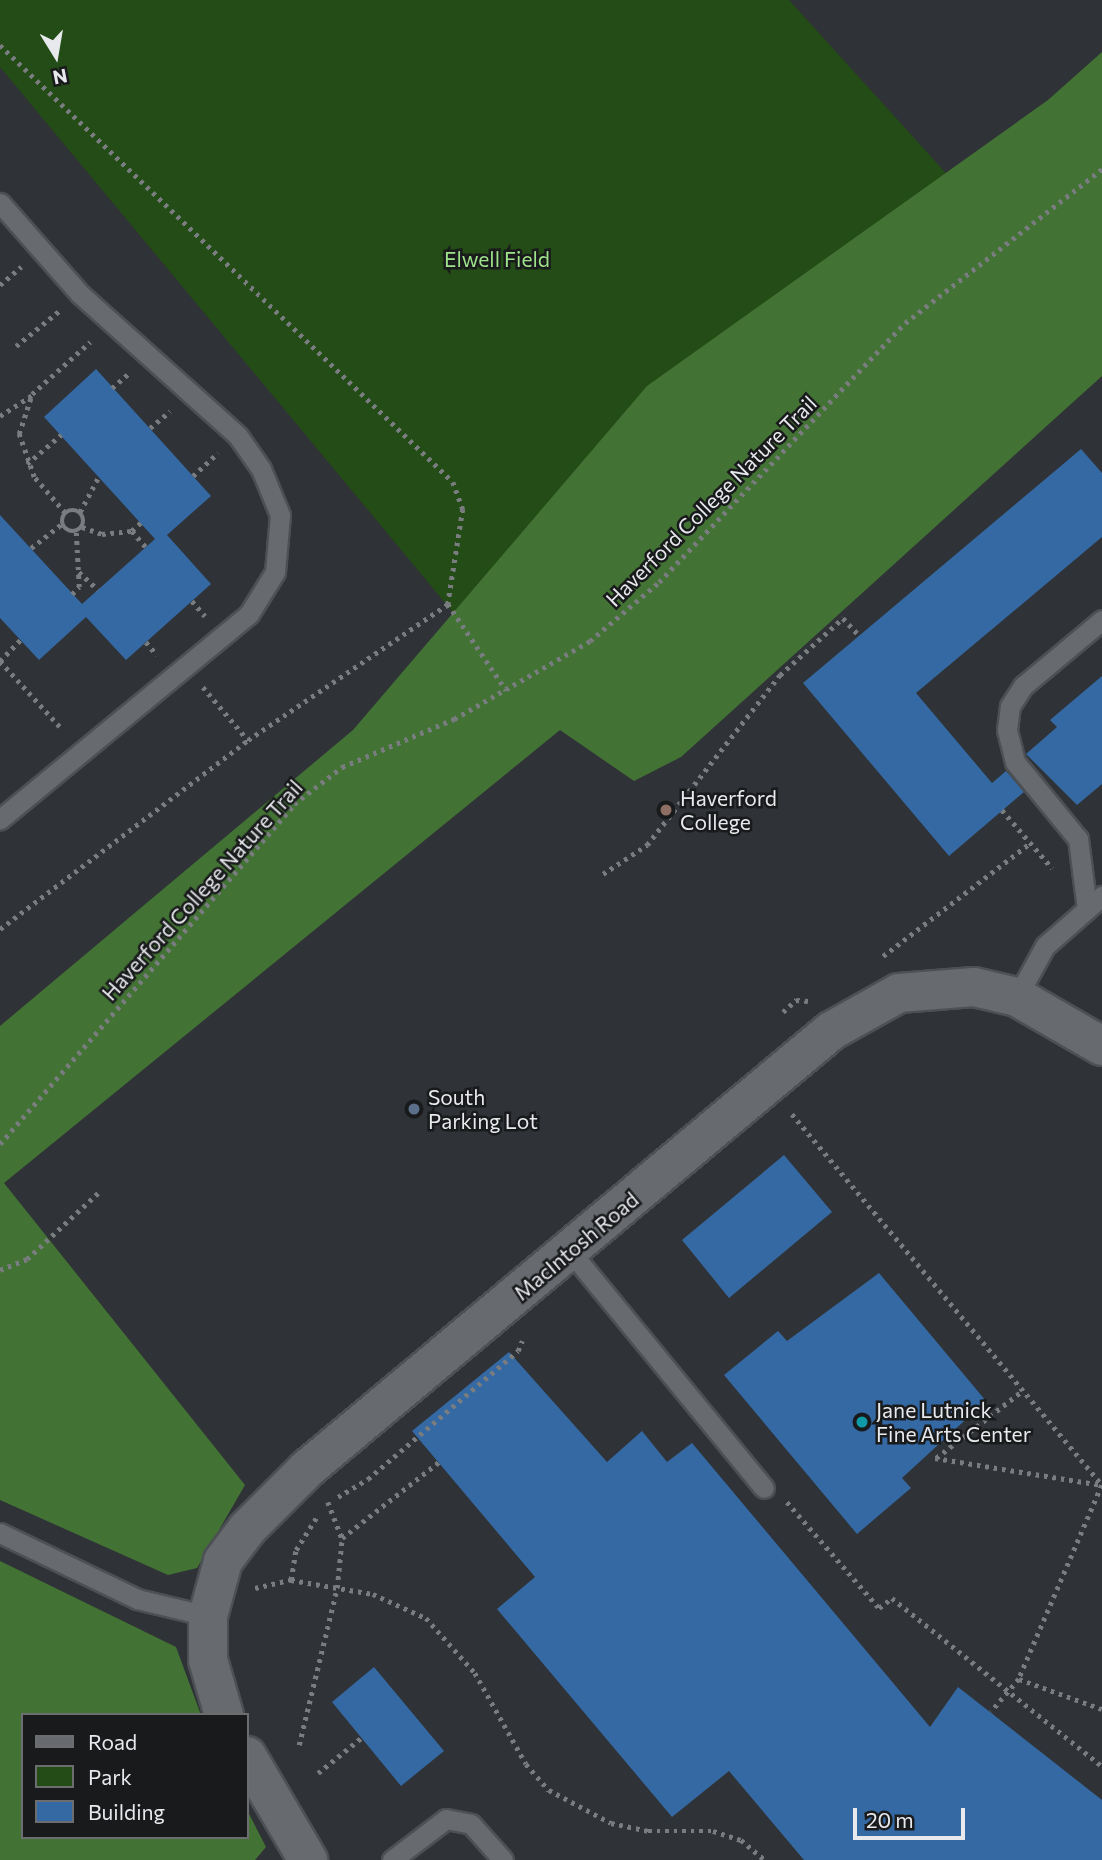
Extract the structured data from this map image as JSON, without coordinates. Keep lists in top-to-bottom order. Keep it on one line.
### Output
{"streets":{"street":["MacIntosh Road"],"path":["Haverford College Nature Trail"]},"parks":["Elwell Field"],"places":["Haverford College","South Parking Lot","Jane Lutnick Fine Arts Center"],"legend":["Road","Park","Building"],"scale_bar":"20 m","north":"bottom"}
